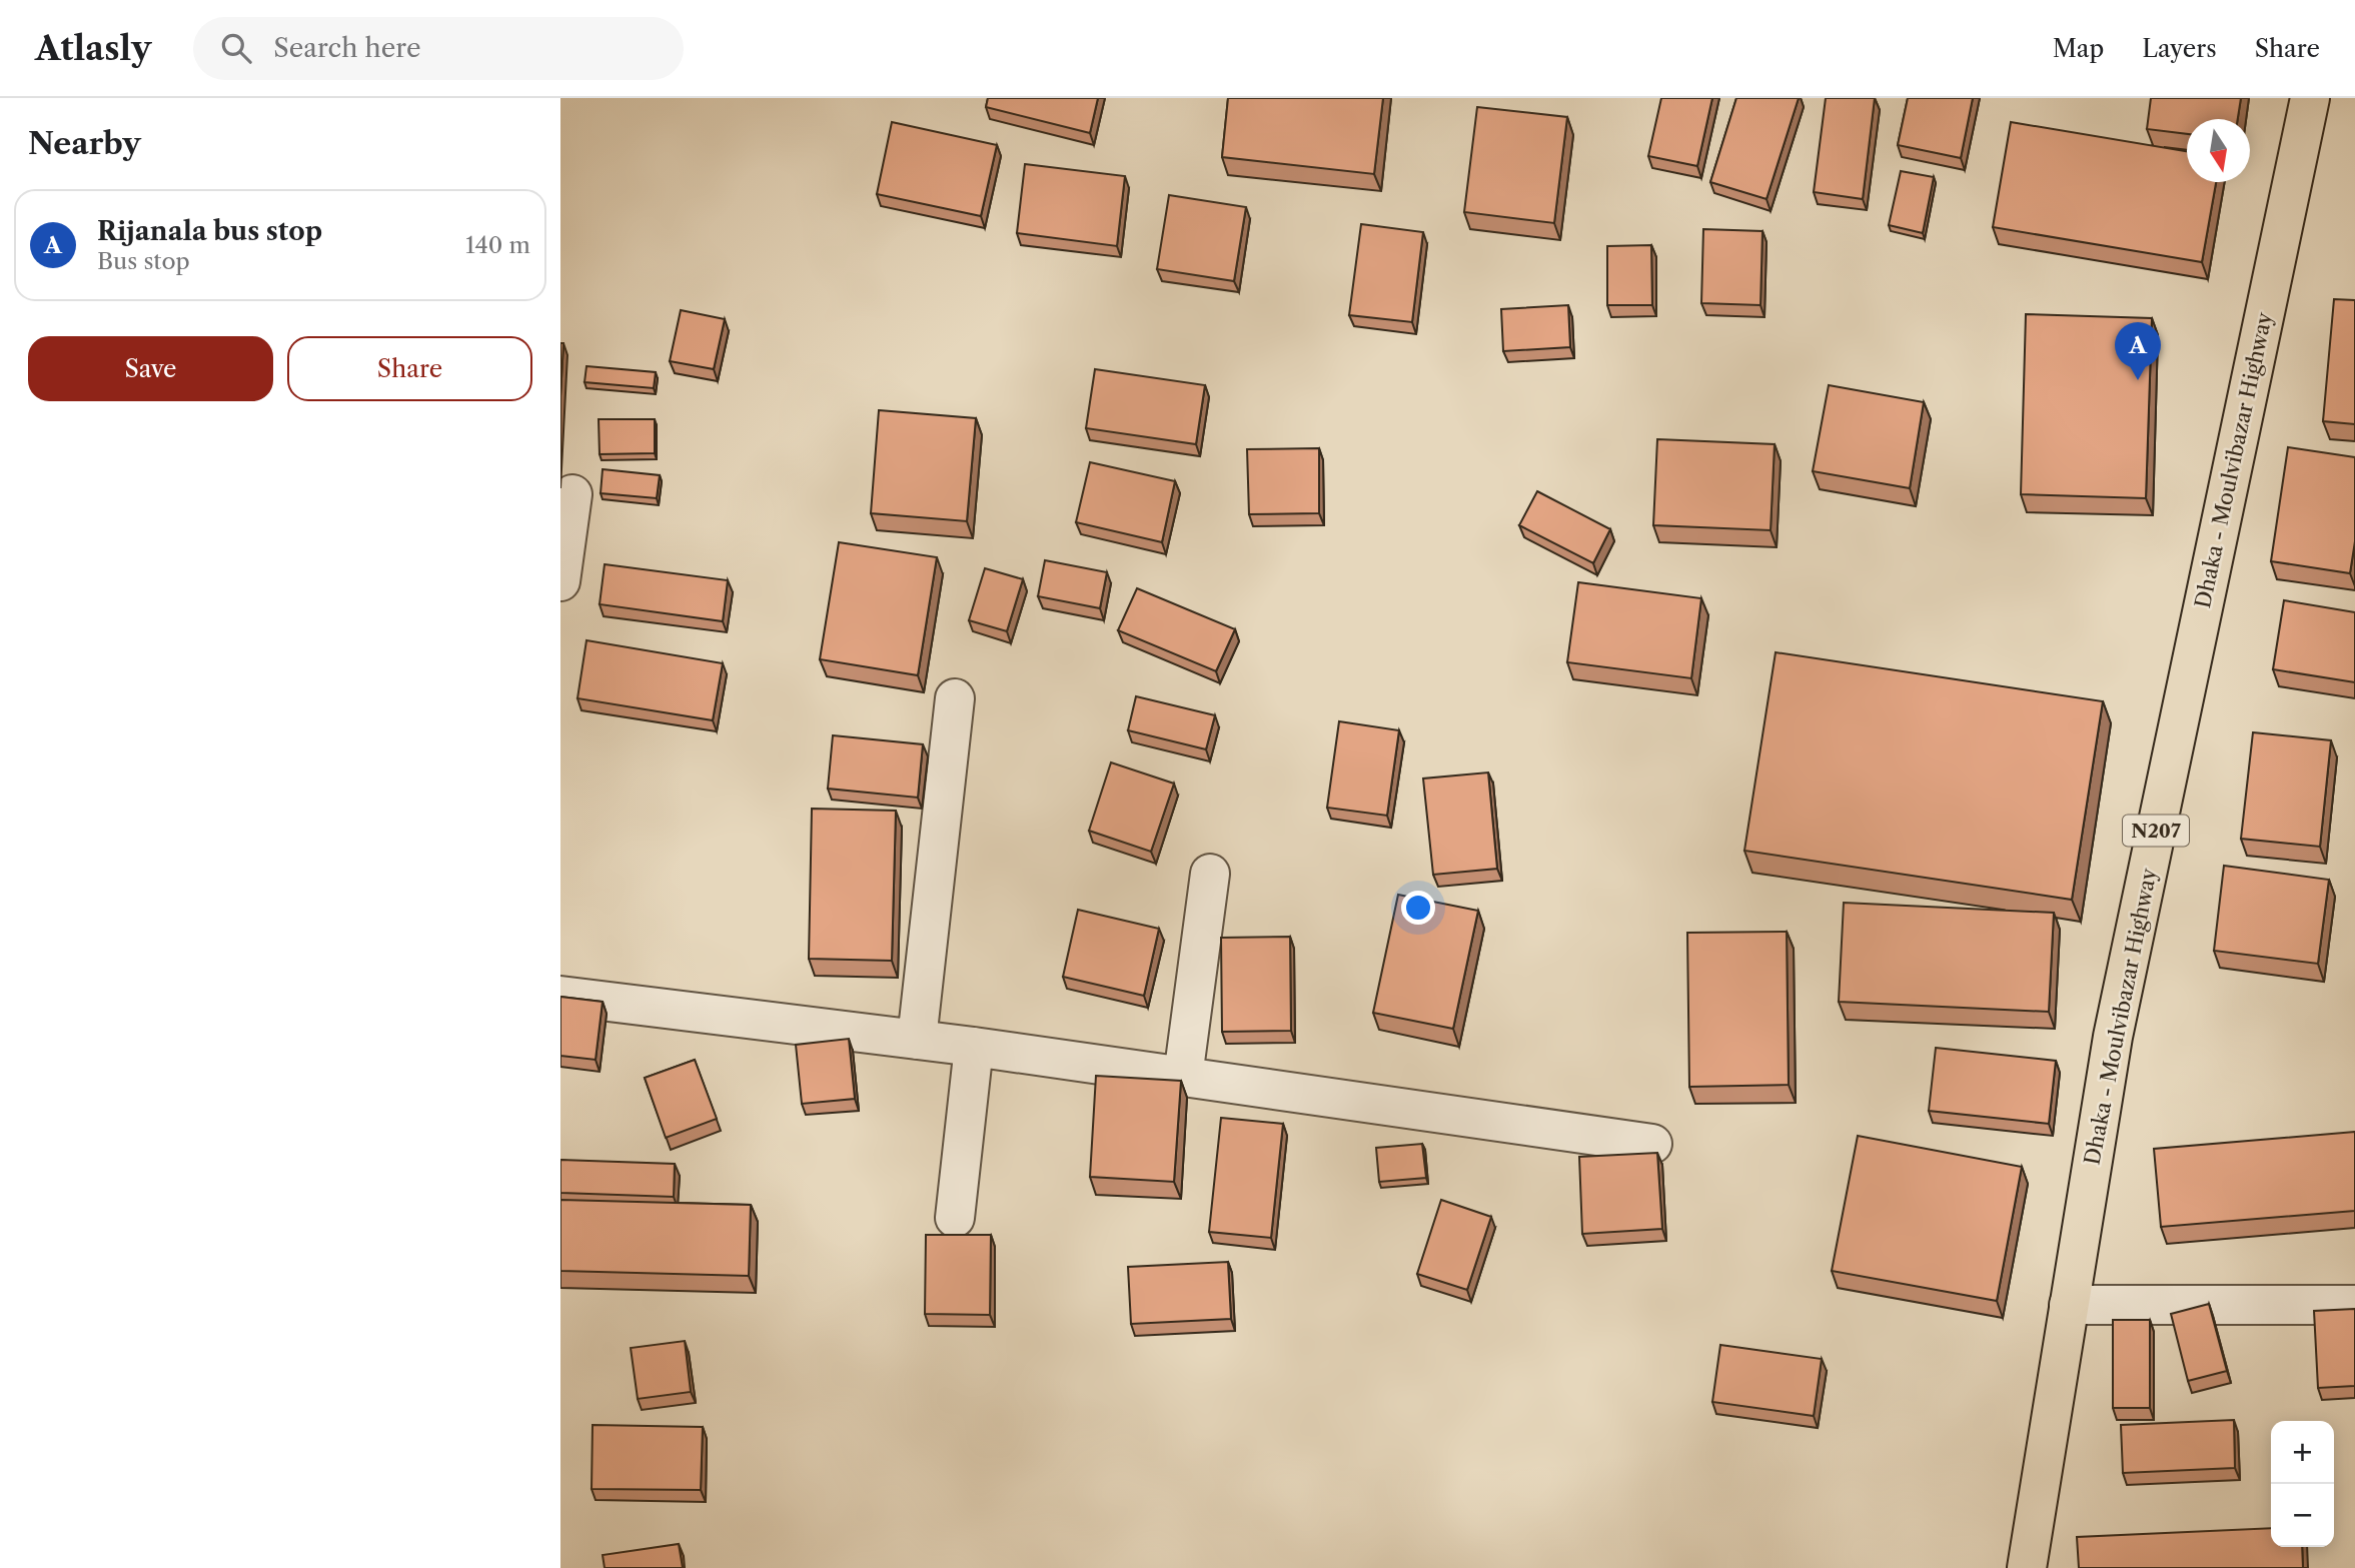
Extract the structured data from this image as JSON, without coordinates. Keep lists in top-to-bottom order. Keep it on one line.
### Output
{"streets":{"highway":["Dhaka - Moulvibazar Highway","N207"]},"north":"bottom","page":{"header":"Atlasly","search":"Search here","nav":["Map","Layers","Share"],"heading":"Nearby","list":[{"mark":"A","name":"Rijanala bus stop","note":"Bus stop","value":"140 m"}],"buttons":["Save","Share"],"pins":"A","map_buttons":["+","−"]}}
